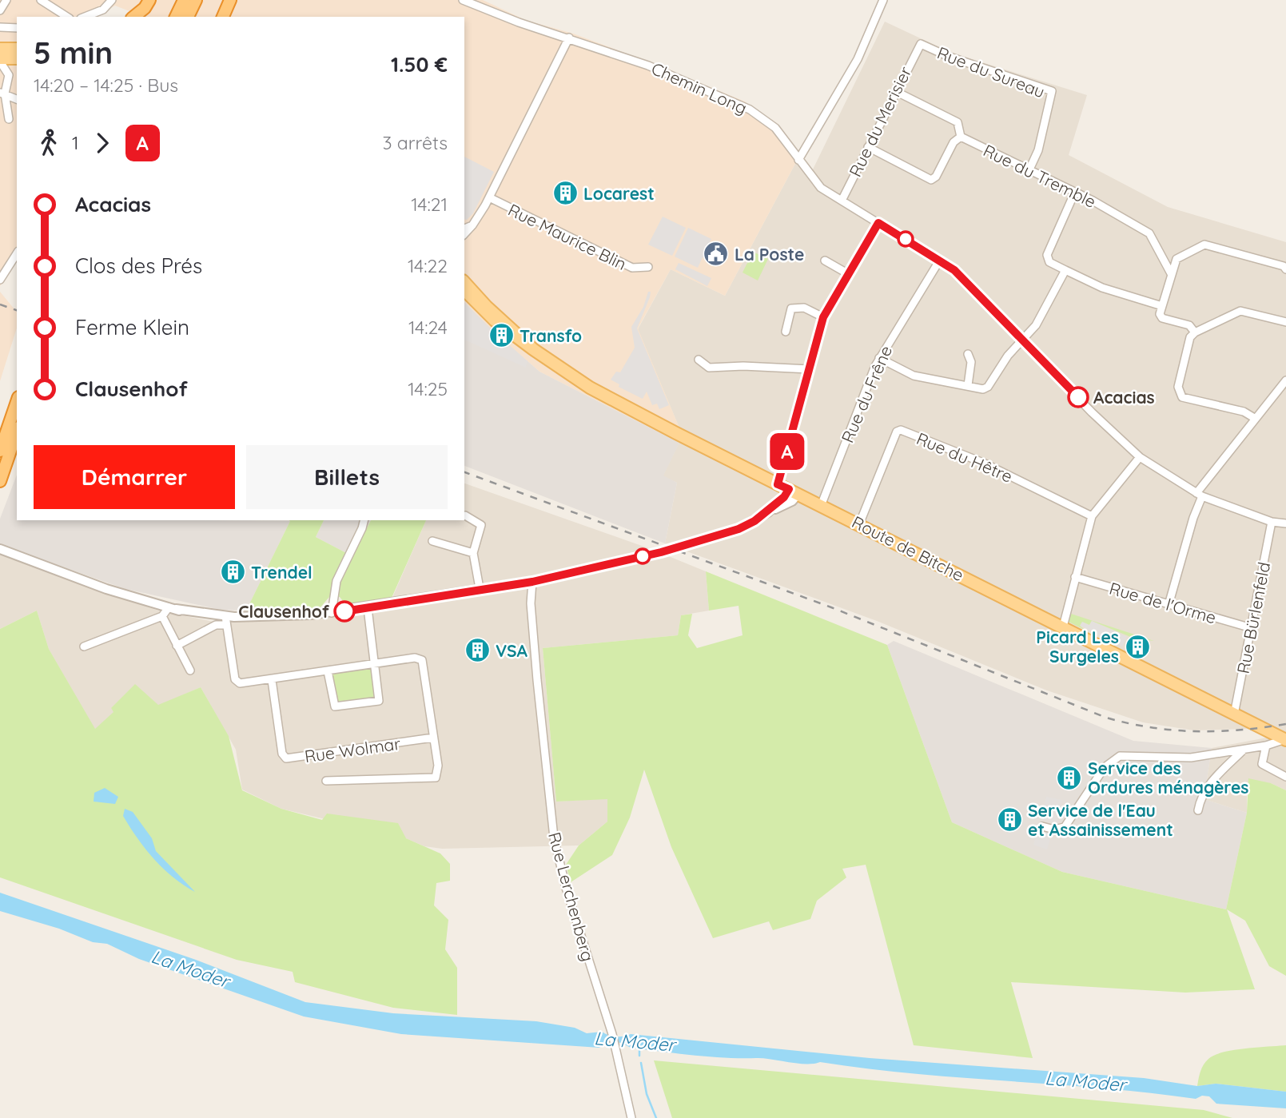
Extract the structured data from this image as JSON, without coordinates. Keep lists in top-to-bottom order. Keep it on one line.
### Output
{"streets":{"main road":["Route de Bitche"],"street":["Rue du Sureau","Chemin Long","Rue du Merisier","Rue du Tremble","Rue Maurice Blin","Rue du Frêne","Rue du Hêtre","Rue de l'Orme","Rue Bürlenfeld","Rue Wolmar","Rue Lerchenberg"]},"crossings":[["Rue du Sureau","Rue du Merisier"],["Rue du Sureau","Rue du Tremble"],["Chemin Long","Rue du Merisier"],["Chemin Long","Rue du Frêne"],["Chemin Long","Rue Bürlenfeld"],["Rue du Merisier","Rue du Tremble"],["Rue du Frêne","Route de Bitche"],["Rue du Hêtre","Route de Bitche"],["Route de Bitche","Rue Bürlenfeld"],["Rue de l'Orme","Rue Bürlenfeld"]],"water":["La Moder"],"places":{"building":["Locarest","Transfo","Trendel","Picard Les Surgeles","VSA","Service des Ordures ménagères","Service de l'Eau et Assainissement"],"public building":["La Poste"],"other":["Acacias","Clausenhof"]},"lines":["bus line A"],"page":{"on_map":"A","heading":["5 min","14:20 – 14:25 · Bus","1.50 €"],"legs":["1","A","3 arrêts"],"list":[{"name":"Acacias","value":"14:21"},{"name":"Clos des Prés","value":"14:22"},{"name":"Ferme Klein","value":"14:24"},{"name":"Clausenhof","value":"14:25"}],"buttons":["Démarrer","Billets"]}}
